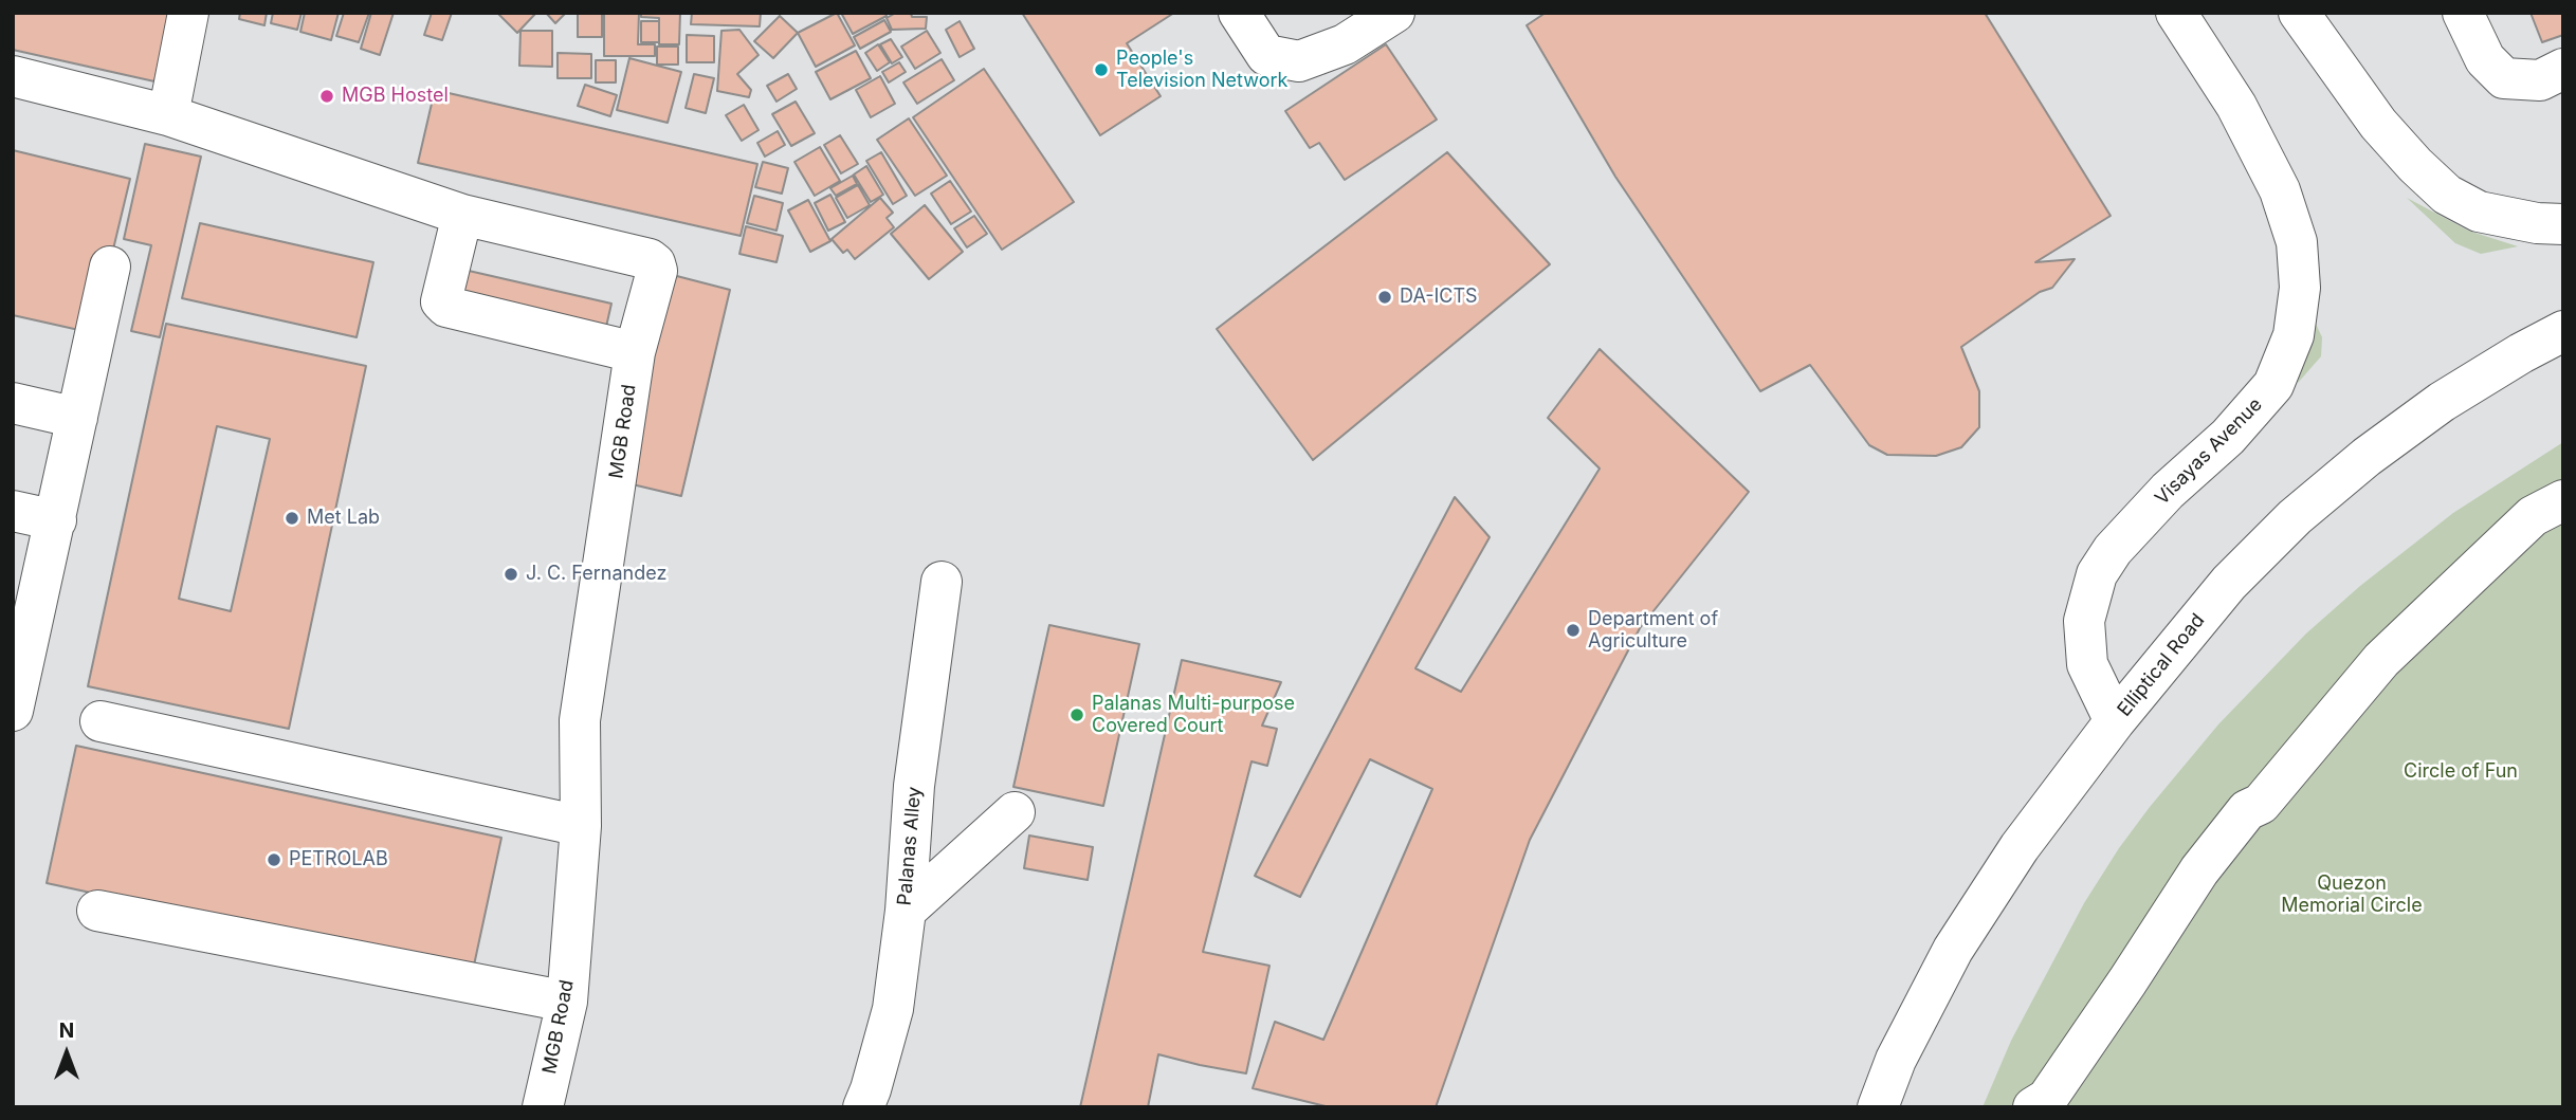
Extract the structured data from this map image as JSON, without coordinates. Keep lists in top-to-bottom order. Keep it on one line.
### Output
{"streets":{"main road":["MGB Road","Visayas Avenue","Elliptical Road","Palanas Alley"]},"crossings":[["Visayas Avenue","Elliptical Road"]],"parks":["Circle of Fun","Quezon Memorial Circle"],"places":["People's Television Network","MGB Hostel","DA-ICTS","Met Lab","J. C. Fernandez","Department of Agriculture","Palanas Multi-purpose Covered Court","PETROLAB"],"north":"top"}
